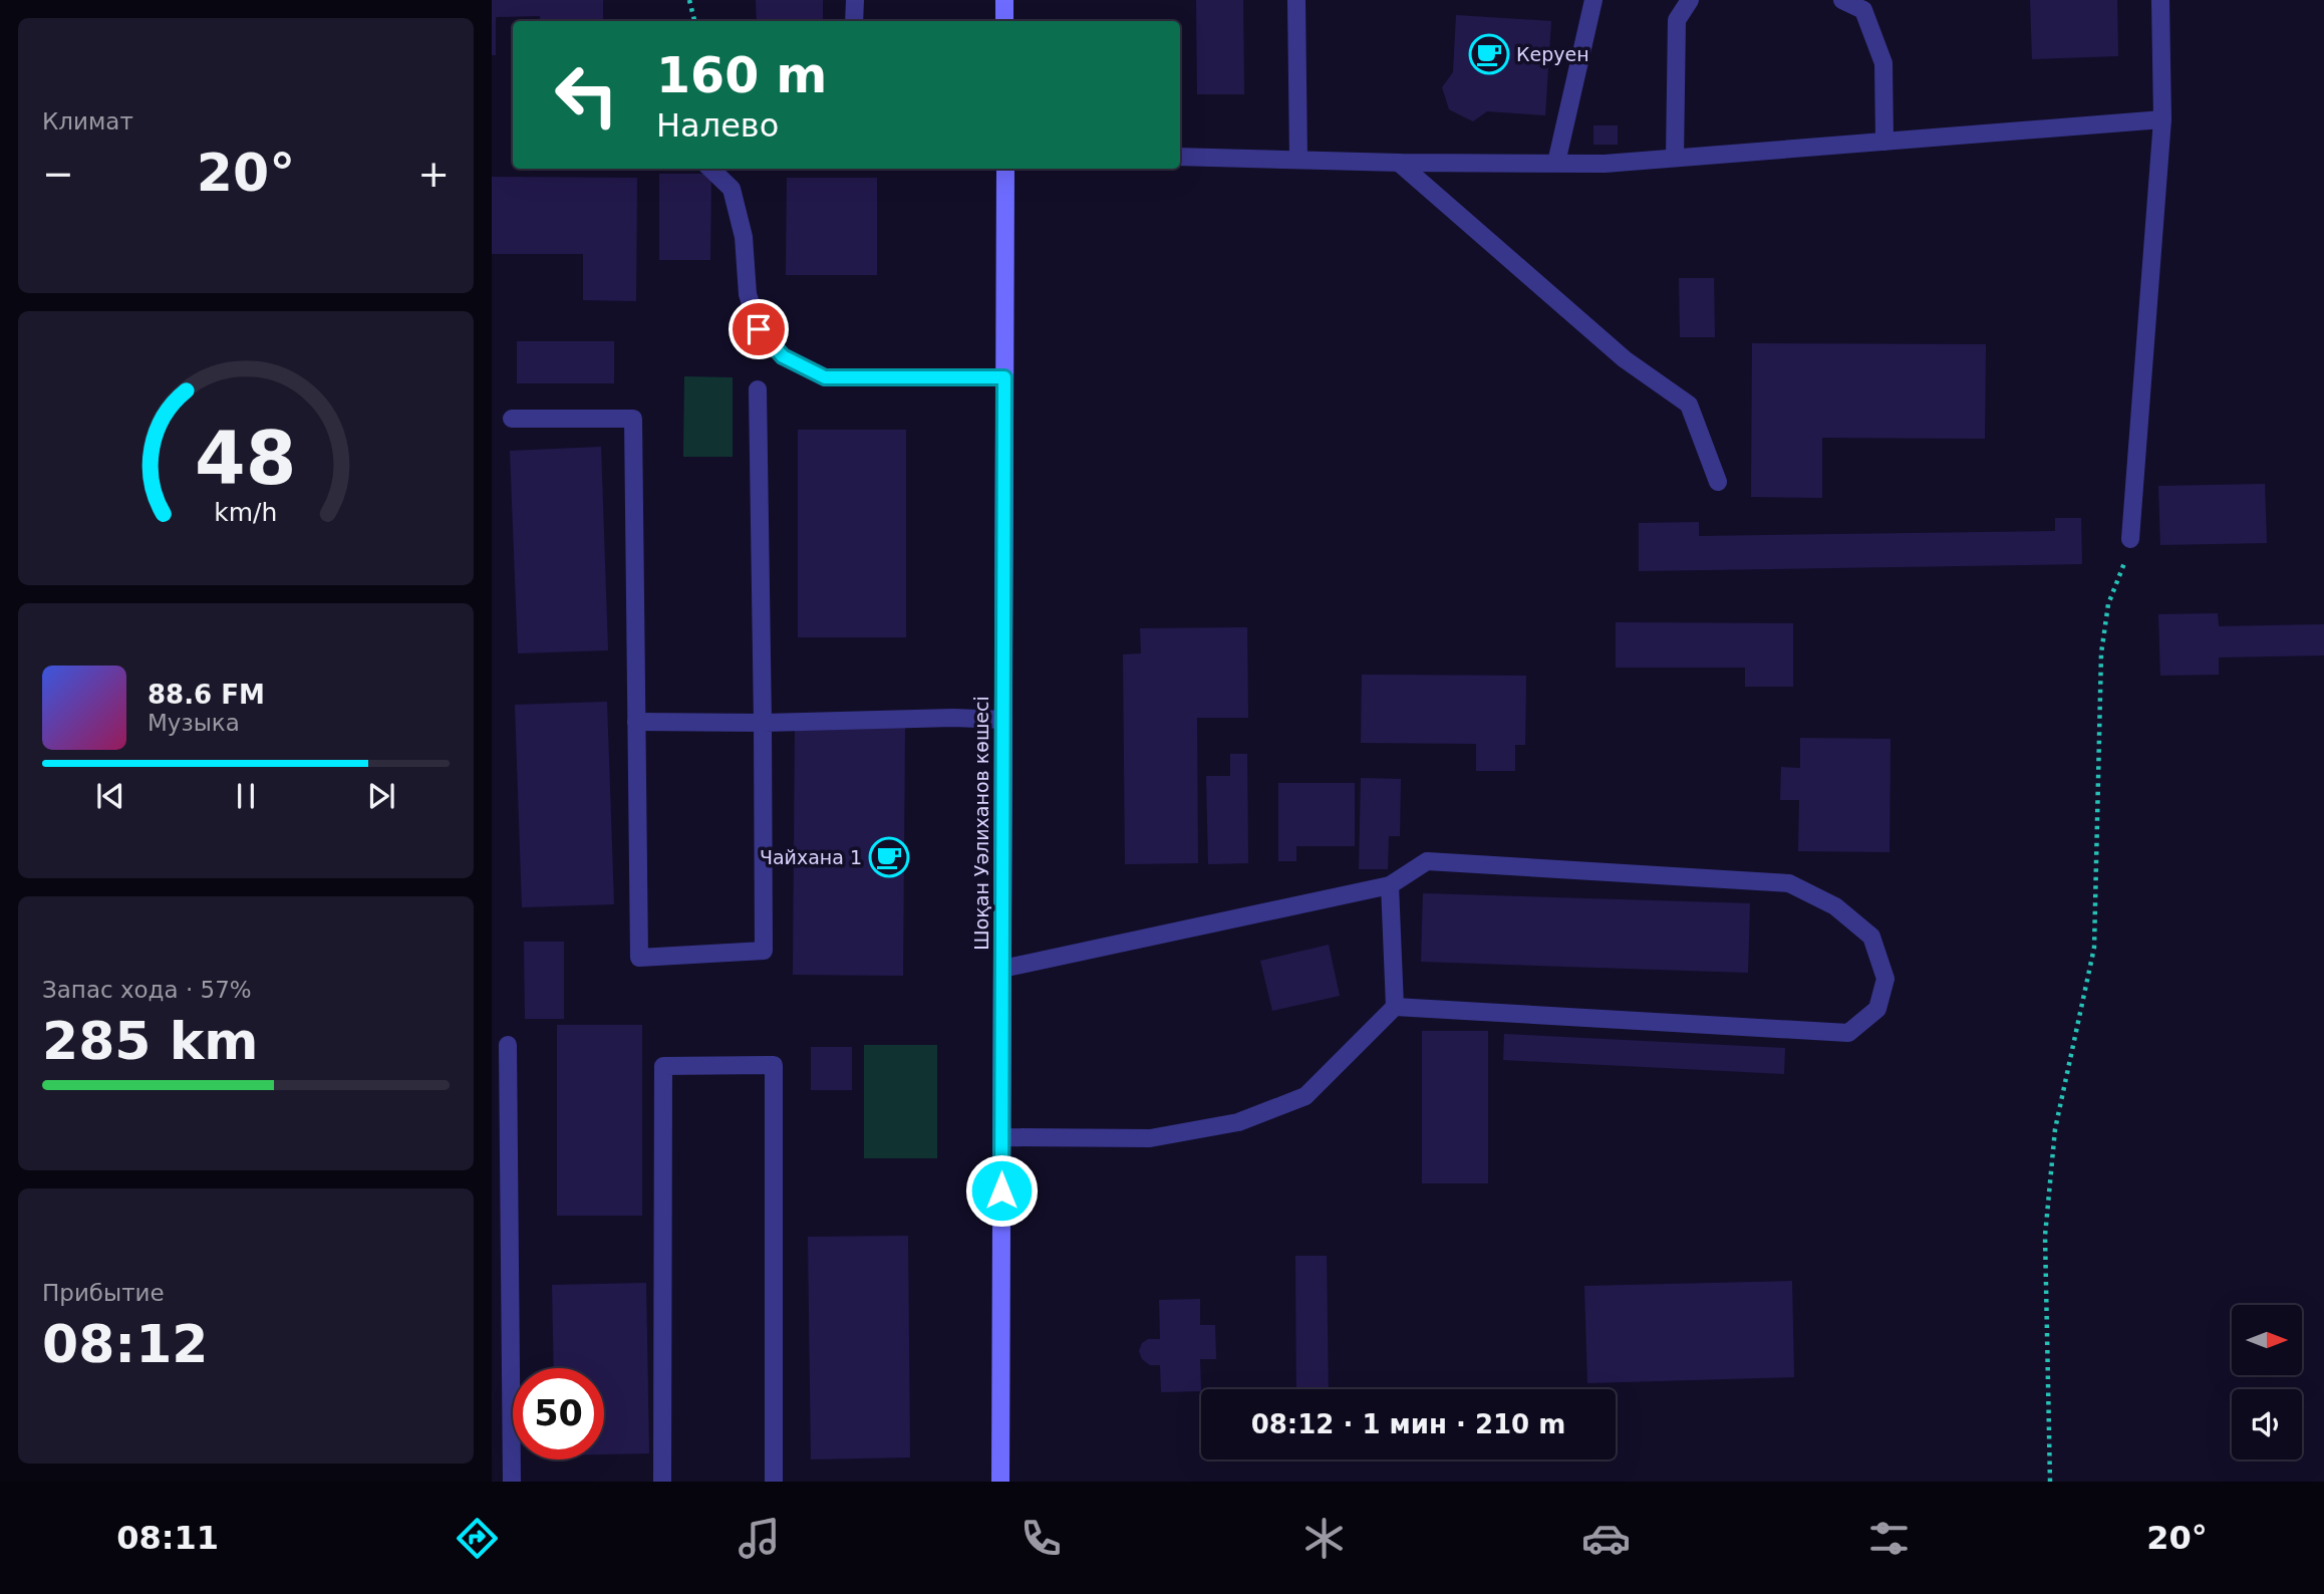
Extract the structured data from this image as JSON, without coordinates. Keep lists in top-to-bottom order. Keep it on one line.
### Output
{"streets":{"main road":["Шоқан Уәлиханов көшесі"]},"places":{"cafe":["Керуен","Чайхана 1"]},"north":"right","page":{"tile":["Климат",["Запас хода · 57%","285 km"],["Прибытие","08:12"]],"turn":["160 m","Налево"],"heat":["−","20°","+"],"song":["88.6 FM","Музыка"],"limit":"50","trip":"08:12 · 1 мин · 210 m","tabs":["08:11","20°"],"gauge":["48","km/h"]}}
